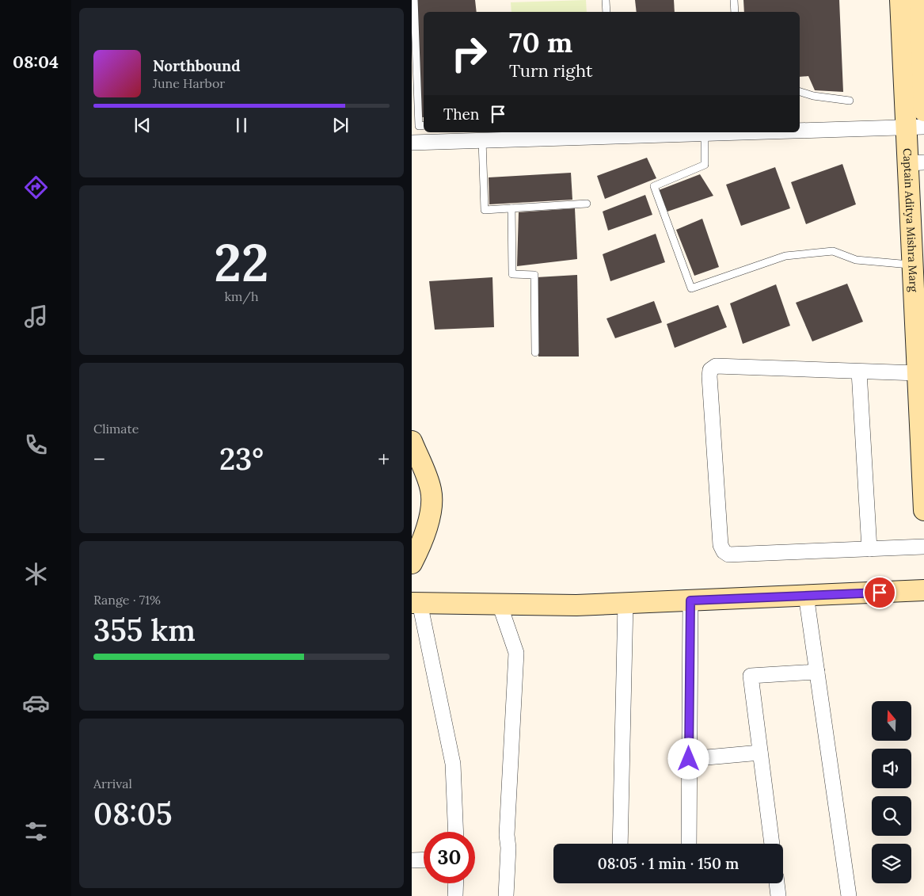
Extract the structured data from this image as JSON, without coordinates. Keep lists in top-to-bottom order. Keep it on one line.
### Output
{"streets":{"street":["Captain Aditya Mishra Marg"]},"north":"top","page":{"tabs":"08:04","turn":["70 m","Turn right"],"song":["Northbound","June Harbor"],"then":"Then","tile":[["22","km/h"],"Climate",["Range · 71%","355 km"],["Arrival","08:05"]],"heat":["−","23°","+"],"limit":"30","trip":"08:05 · 1 min · 150 m"}}
